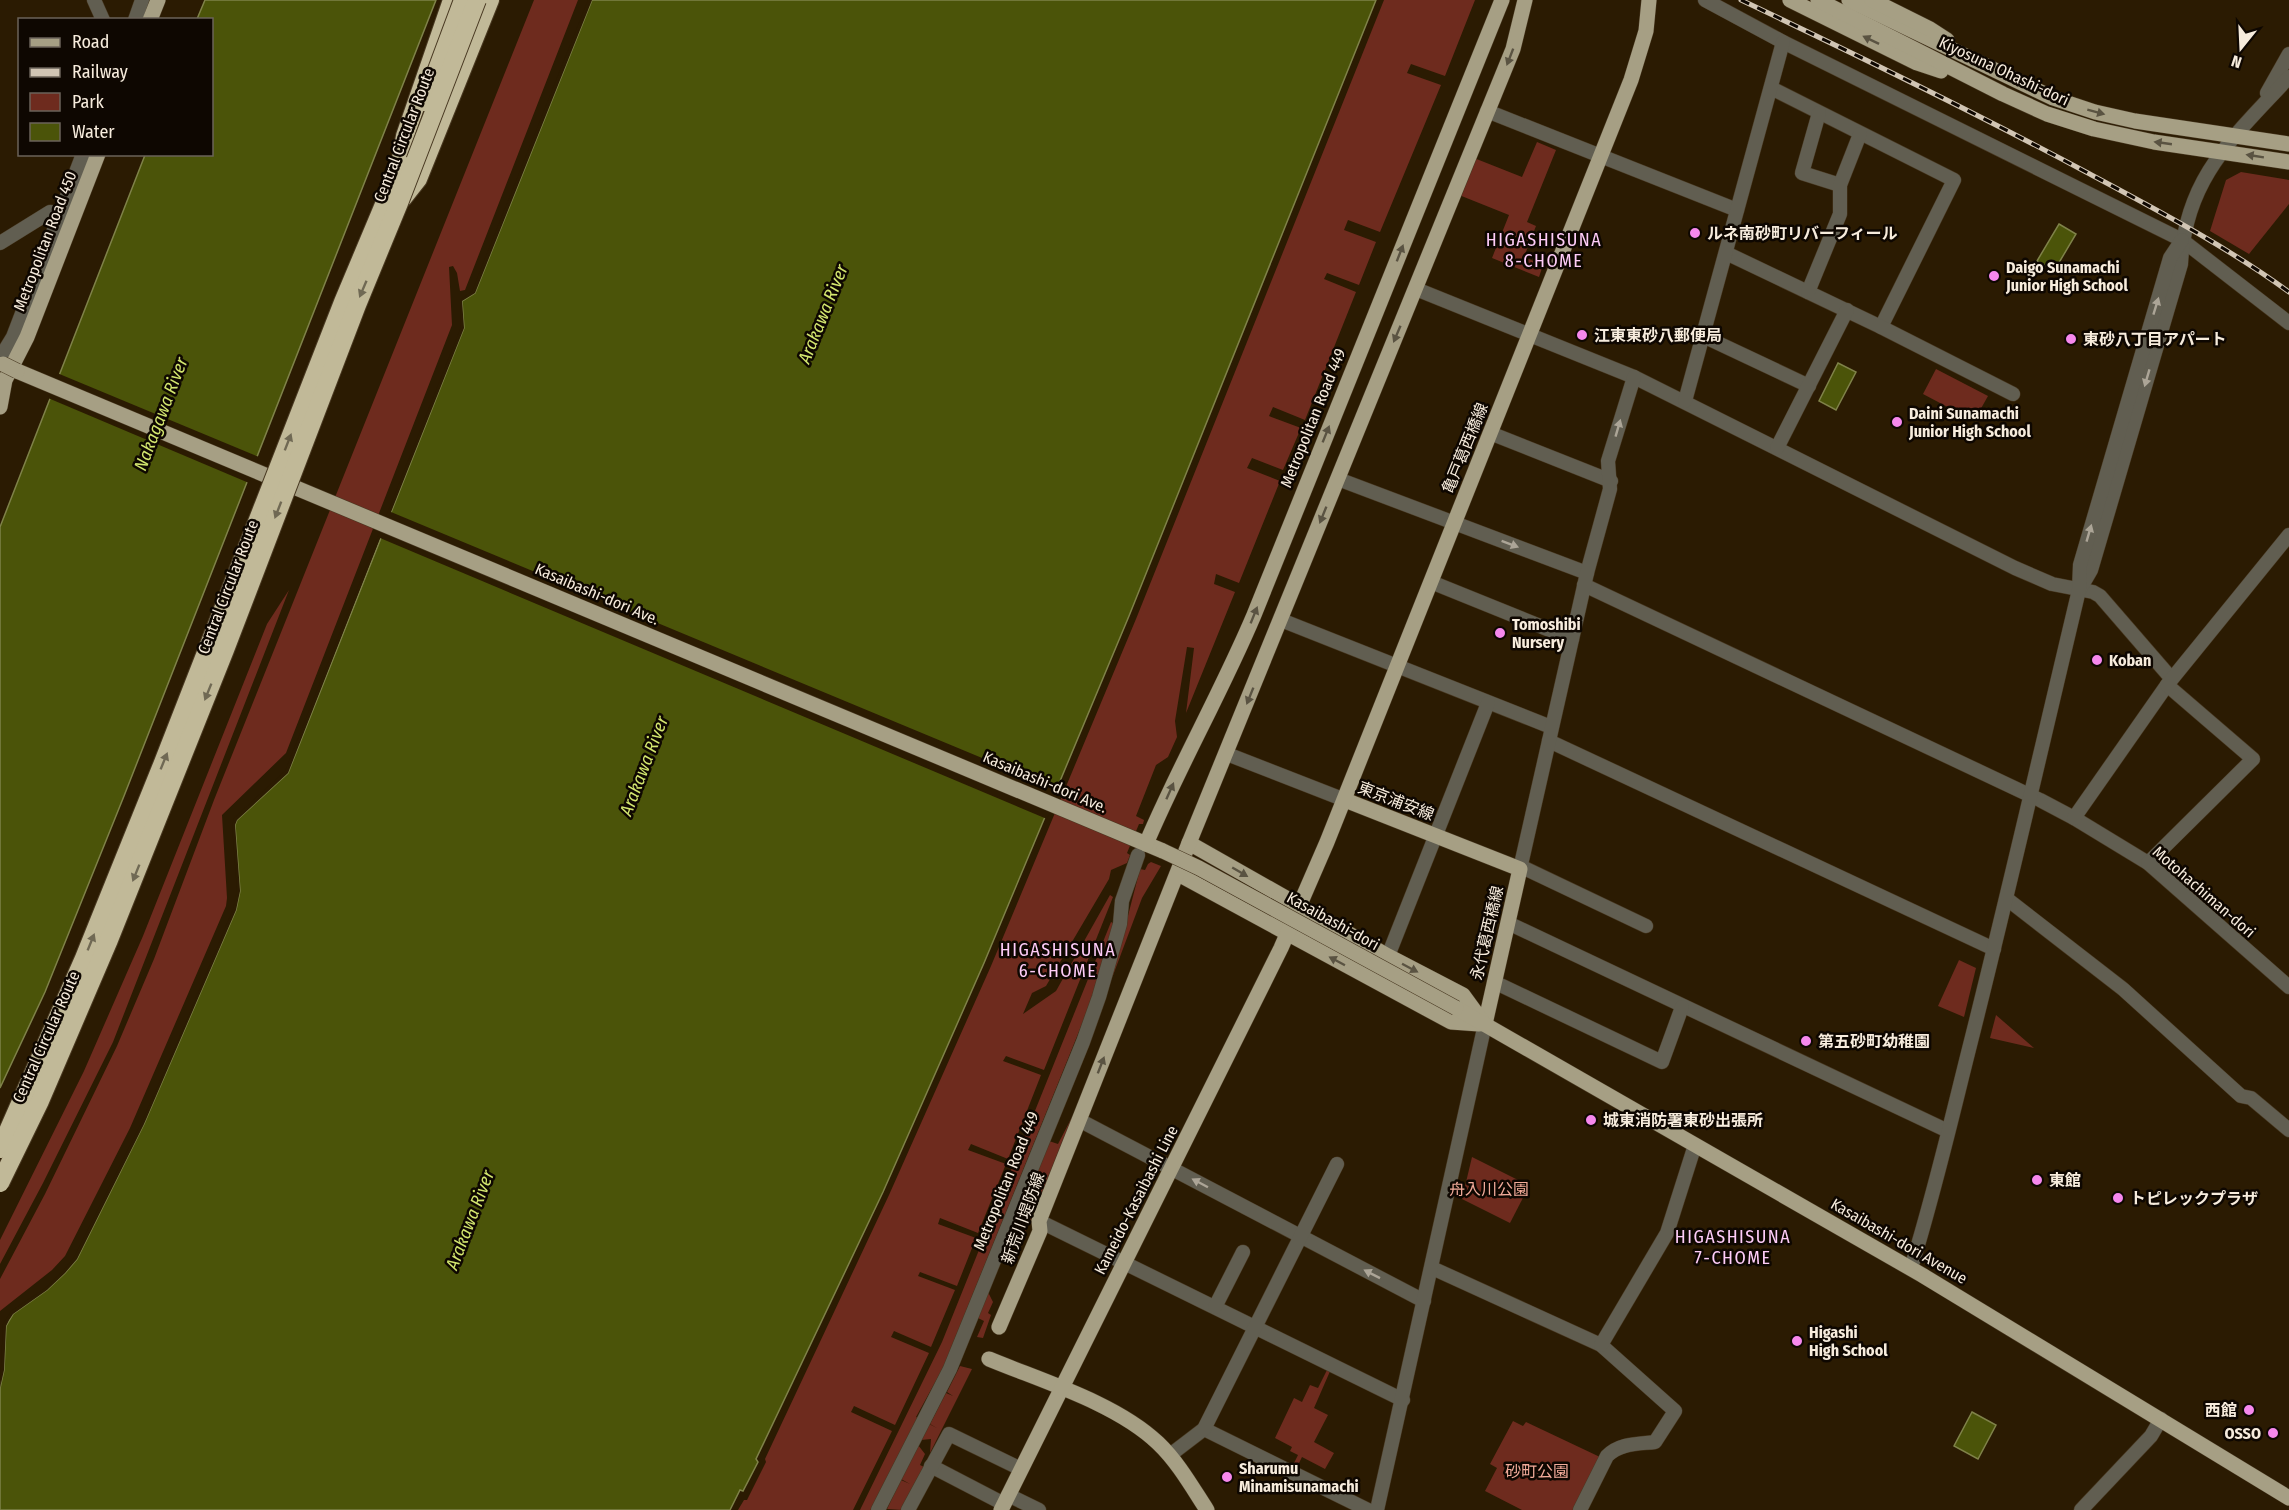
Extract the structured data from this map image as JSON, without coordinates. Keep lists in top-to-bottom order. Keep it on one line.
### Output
{"streets":{"highway":["Central Circular Route"],"main road":["Kiyosuna Ohashi-dori","Metropolitan Road 450","Metropolitan Road 449","亀戸葛西橋線","Kasaibashi-dori Ave.","東京浦安線","Kasaibashi-dori","永代葛西橋線","Kameido-Kasaibashi Line","新荒川堤防線","Kasaibashi-dori Avenue"],"street":["Motohachiman-dori"]},"crossings":[["Metropolitan Road 449","Kasaibashi-dori Ave."],["亀戸葛西橋線","東京浦安線"],["亀戸葛西橋線","Motohachiman-dori"],["亀戸葛西橋線","Kameido-Kasaibashi Line"],["Kasaibashi-dori Ave.","Kasaibashi-dori"],["東京浦安線","永代葛西橋線"],["Kasaibashi-dori","永代葛西橋線"],["Kasaibashi-dori","Kasaibashi-dori Avenue"],["永代葛西橋線","Kasaibashi-dori Avenue"]],"districts":["HIGASHISUNA 8-CHOME","HIGASHISUNA 6-CHOME","HIGASHISUNA 7-CHOME"],"water":["Arakawa River","Nakagawa River"],"parks":["舟入川公園","砂町公園"],"places":["ルネ南砂町リバーフィール","Daigo Sunamachi Junior High School","江東東砂八郵便局","東砂八丁目アパート","Daini Sunamachi Junior High School","Tomoshibi Nursery","Koban","第五砂町幼稚園","城東消防署東砂出張所","東館","トピレックプラザ","Higashi High School","西館","OSSO","Sharumu Minamisunamachi"],"legend":["Road","Railway","Park","Water"],"north":"bottom"}
